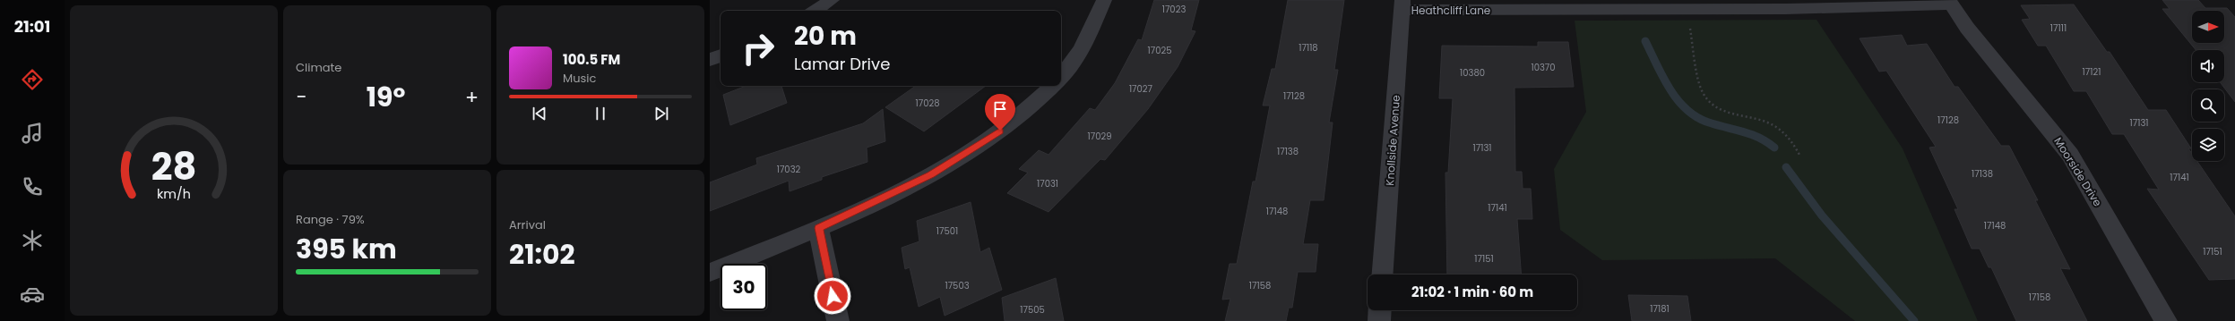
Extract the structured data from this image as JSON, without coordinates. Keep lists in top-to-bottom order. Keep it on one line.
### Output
{"streets":{"street":["Heathcliff Lane","Knollside Avenue","Moorside Drive"]},"crossings":[["Heathcliff Lane","Knollside Avenue"],["Heathcliff Lane","Moorside Drive"]],"house_numbers":["17023","17111","17118","17025","10370","17121","10380","17027","17128","17028","17128","17131","17029","17131","17138","17032","17138","17141","17031","17141","17148","17148","17501","17151","17151","17503","17158","17158","17181","17505"],"north":"right","page":{"tabs":"21:01","tile":["Climate",["Range · 79%","395 km"],["Arrival","21:02"]],"turn":["20 m","Lamar Drive"],"song":["100.5 FM","Music"],"heat":["−","19°","+"],"limit":"30","trip":"21:02 · 1 min · 60 m","gauge":["28","km/h"]}}
